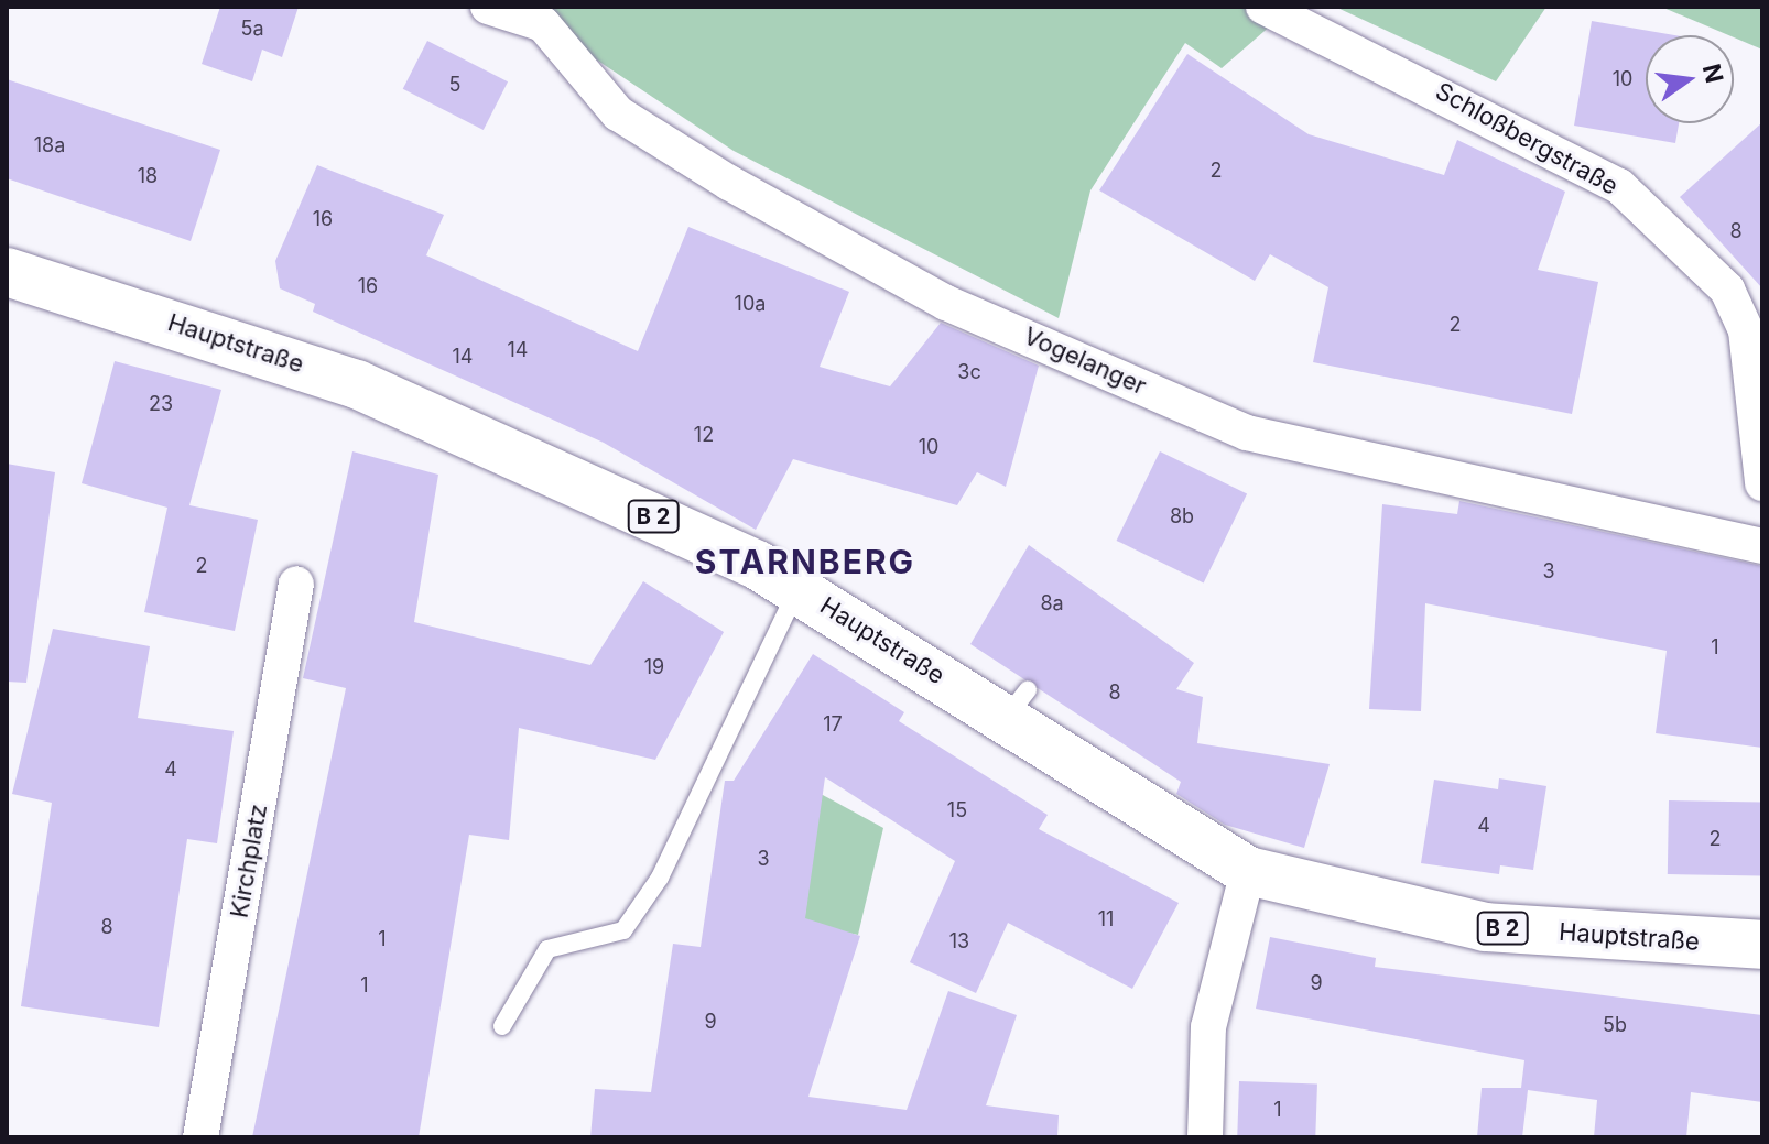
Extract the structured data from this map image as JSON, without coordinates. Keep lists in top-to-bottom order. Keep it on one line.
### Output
{"streets":{"main road":["Hauptstraße","B 2"],"street":["Schloßbergstraße","Vogelanger","Kirchplatz"]},"districts":["STARNBERG"],"house_numbers":["5a","10","5","18a","2","18","16","8","16","10a","2","14","14","3c","23","12","10","8b","2","3","8a","1","19","8","17","4","15","4","2","3","11","8","1","13","9","1","9","5b","1"],"north":"right"}
